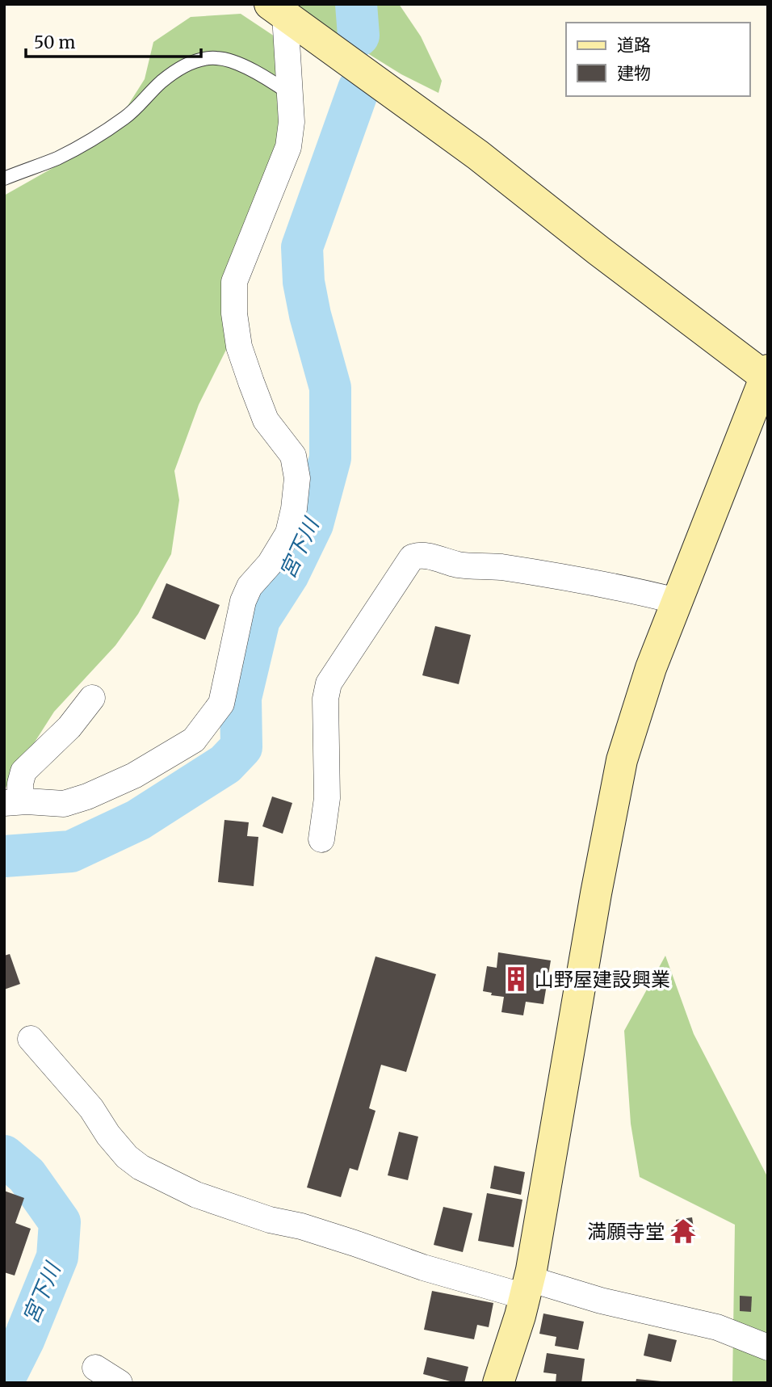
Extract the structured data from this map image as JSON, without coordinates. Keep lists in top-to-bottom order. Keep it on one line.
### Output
{"water":["宮下川"],"places":{"building":["山野屋建設興業"],"temple":["満願寺堂"]},"legend":["道路","建物"],"scale_bar":"50 m"}
